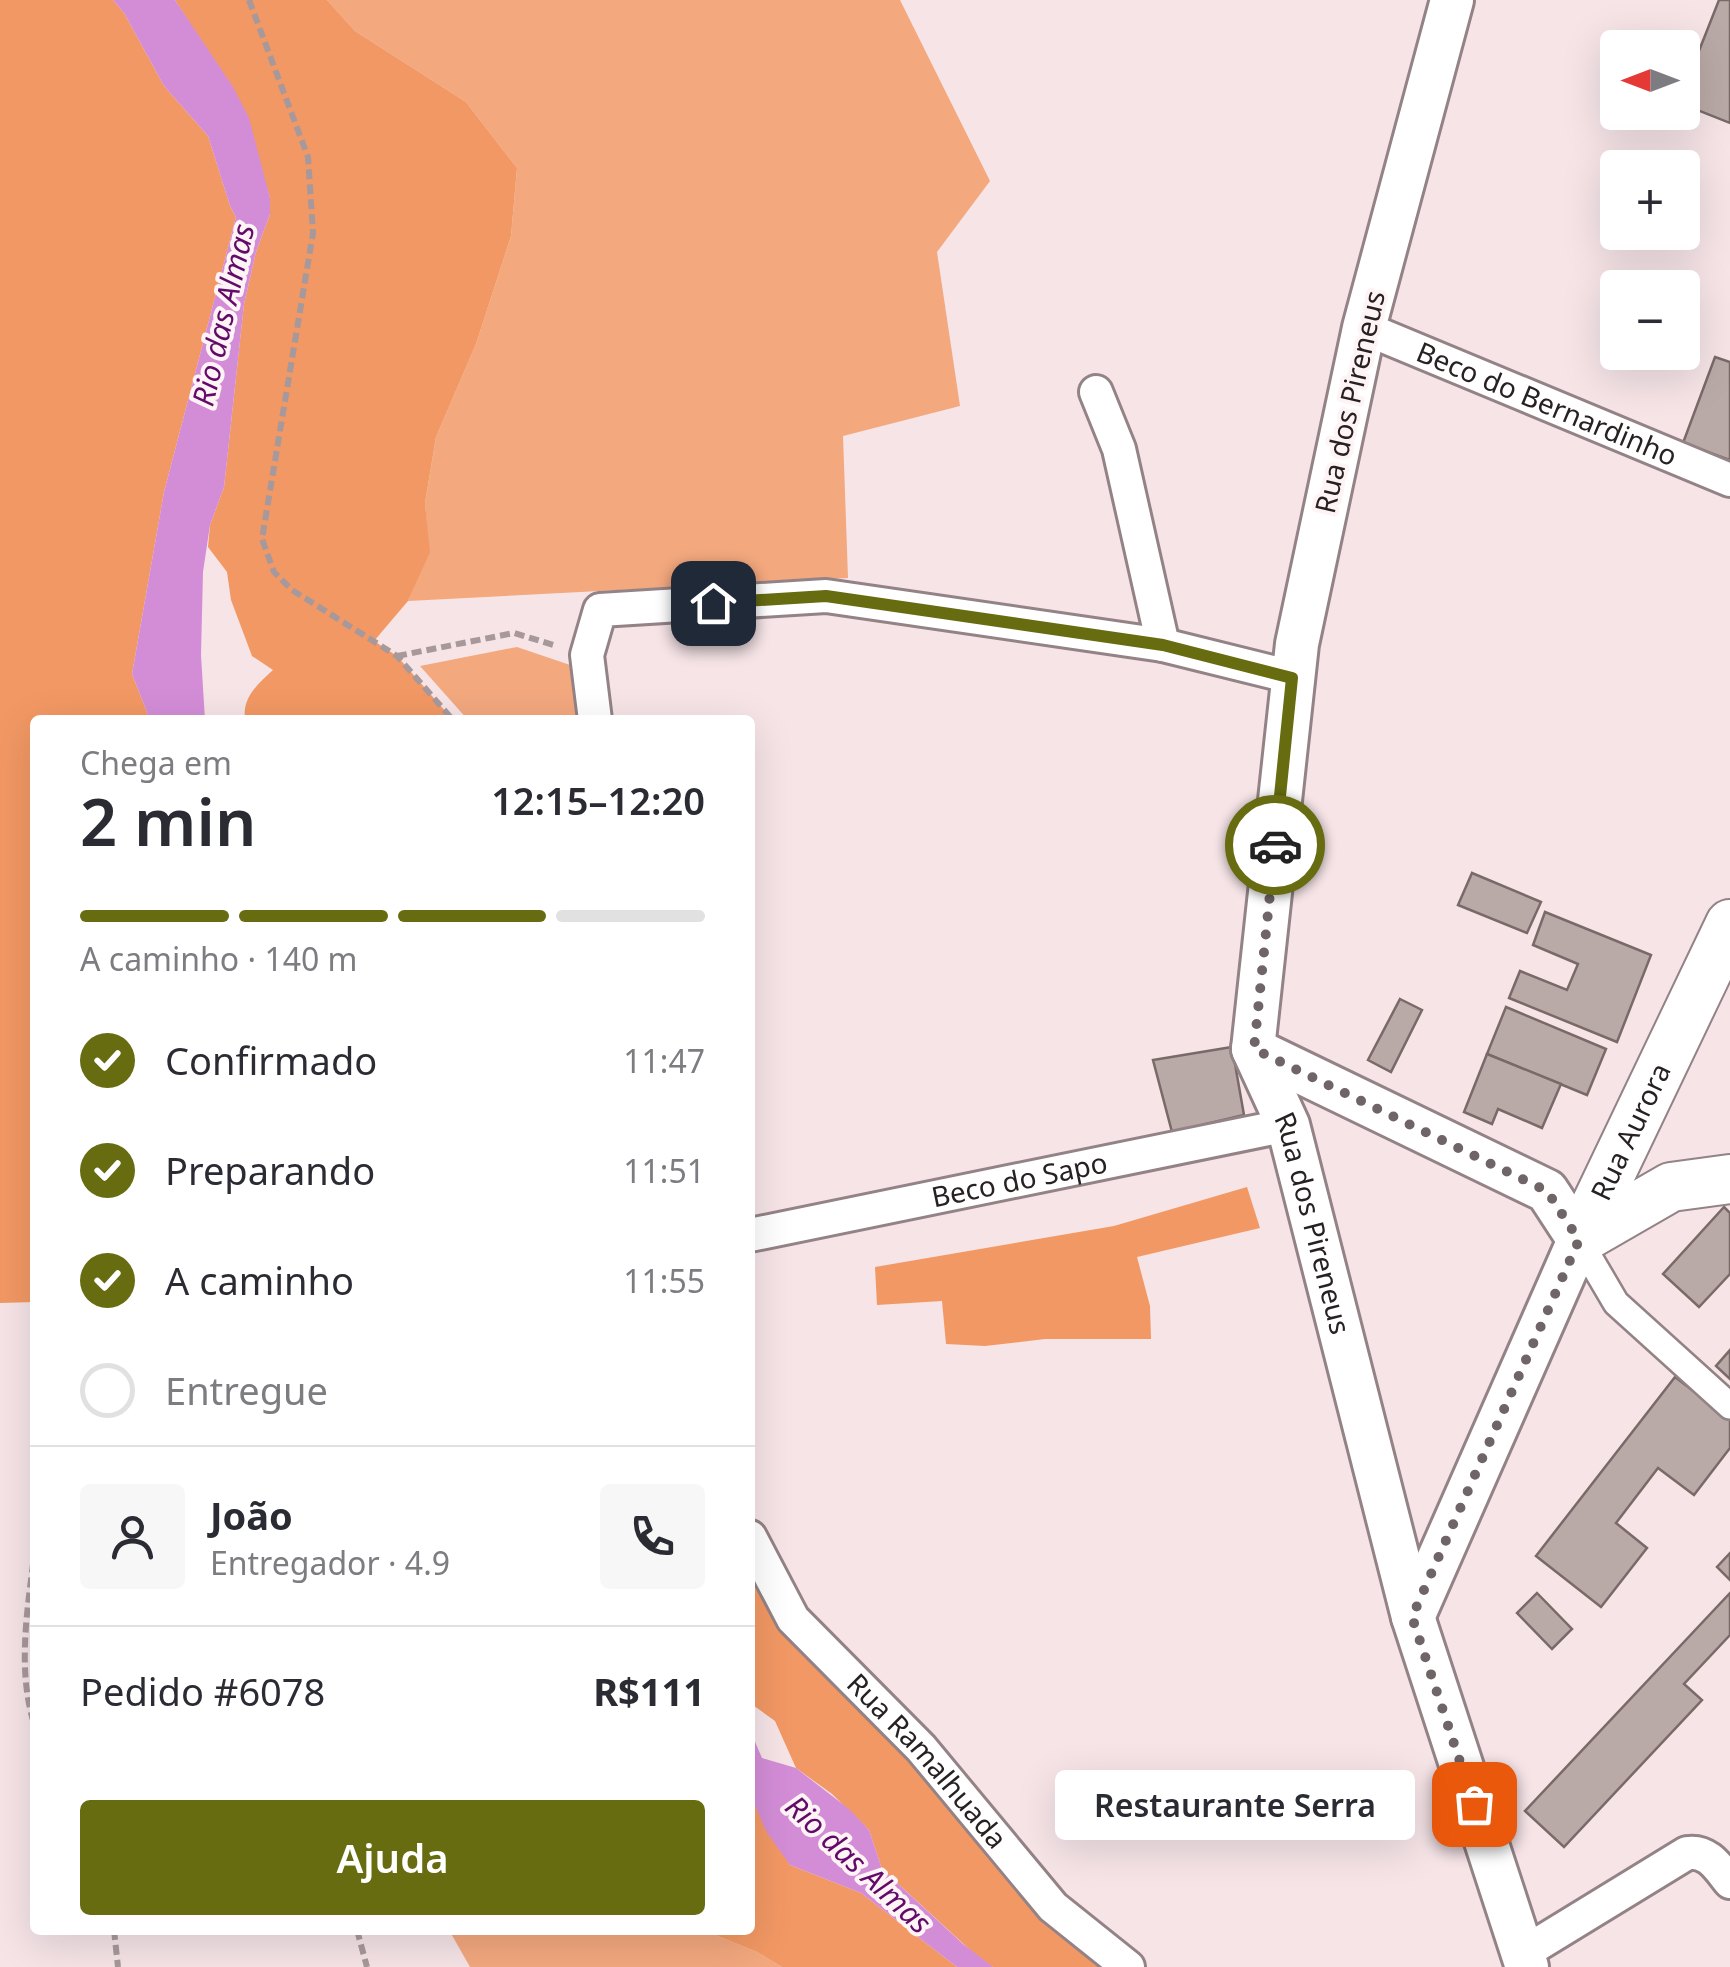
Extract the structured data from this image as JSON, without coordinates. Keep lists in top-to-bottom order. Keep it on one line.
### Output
{"streets":{"main road":["Rua Aurora"],"street":["Rua dos Pireneus","Beco do Bernardinho","Beco do Sapo","Rua Ramalhuada"]},"crossings":[["Rua dos Pireneus","Beco do Bernardinho"],["Rua dos Pireneus","Rua Aurora"],["Rua dos Pireneus","Beco do Sapo"]],"water":["Rio das Almas"],"places":["Restaurante Serra"],"north":"left","page":{"map_buttons":["+","−"],"heading":["2 min","Chega em","12:15–12:20"],"panel":["João","Entregador · 4.9","Pedido #6078","R$111"],"bar":"A caminho · 140 m","list":[["Confirmado","11:47"],["Preparando","11:51"],["A caminho","11:55"],"Entregue"],"bubble":"Restaurante Serra","buttons":"Ajuda"}}
